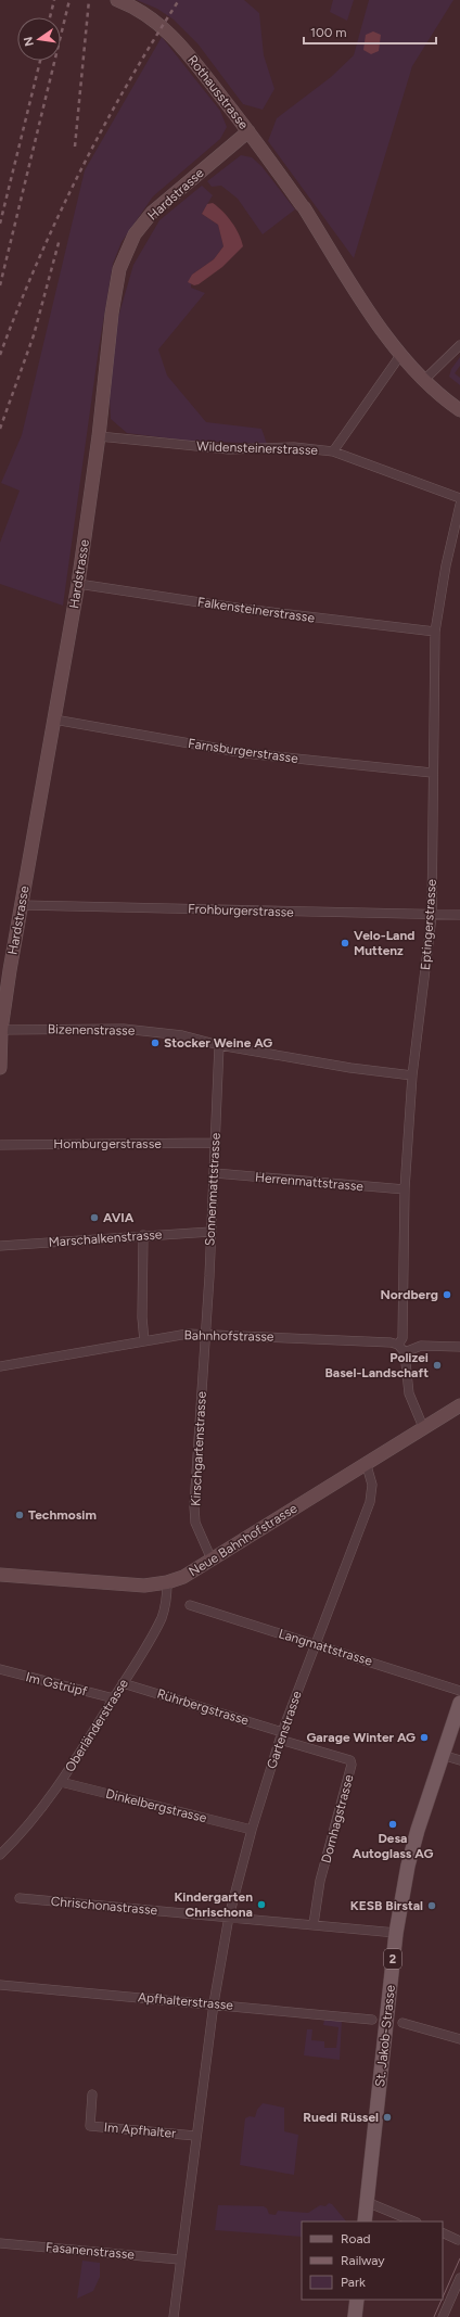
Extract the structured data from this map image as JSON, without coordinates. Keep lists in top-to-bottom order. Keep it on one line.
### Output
{"streets":{"main road":["2","St. Jakob-Strasse"],"street":["Rothausstrasse","Hardstrasse","Wildensteinerstrasse","Falkensteinerstrasse","Farnsburgerstrasse","Frohburgerstrasse","Eptingerstrasse","Bizenenstrasse","Homburgerstrasse","Herrenmattstrasse","Sonnenmattstrasse","Marschalkenstrasse","Bahnhofstrasse","Kirschgartenstrasse","Neue Bahnhofstrasse","Langmattstrasse","Im Gstrüpf","Rührbergstrasse","Oberländerstrasse","Gartenstrasse","Dinkelbergstrasse","Dornhagstrasse","Chrischonastrasse","Apfhalterstrasse","Im Apfhalter","Fasanenstrasse"]},"crossings":[["Rothausstrasse","Hardstrasse"],["Hardstrasse","Wildensteinerstrasse"],["Hardstrasse","Falkensteinerstrasse"],["Hardstrasse","Farnsburgerstrasse"],["Hardstrasse","Frohburgerstrasse"],["Hardstrasse","Bizenenstrasse"],["Falkensteinerstrasse","Eptingerstrasse"],["Farnsburgerstrasse","Eptingerstrasse"],["Frohburgerstrasse","Eptingerstrasse"],["Eptingerstrasse","Bizenenstrasse"],["Eptingerstrasse","Herrenmattstrasse"],["Eptingerstrasse","Bahnhofstrasse"],["Bizenenstrasse","Sonnenmattstrasse"],["Homburgerstrasse","Sonnenmattstrasse"],["Herrenmattstrasse","Sonnenmattstrasse"],["Sonnenmattstrasse","Marschalkenstrasse"],["Sonnenmattstrasse","Bahnhofstrasse"],["Sonnenmattstrasse","Kirschgartenstrasse"],["Bahnhofstrasse","Kirschgartenstrasse"],["Kirschgartenstrasse","Neue Bahnhofstrasse"],["Neue Bahnhofstrasse","Oberländerstrasse"],["Neue Bahnhofstrasse","Gartenstrasse"],["Langmattstrasse","Gartenstrasse"],["Im Gstrüpf","Oberländerstrasse"],["Rührbergstrasse","Oberländerstrasse"],["Rührbergstrasse","Gartenstrasse"],["Rührbergstrasse","Dornhagstrasse"],["Oberländerstrasse","Dinkelbergstrasse"],["Gartenstrasse","Dinkelbergstrasse"],["Gartenstrasse","Dornhagstrasse"],["Gartenstrasse","Chrischonastrasse"],["Gartenstrasse","Apfhalterstrasse"],["Gartenstrasse","Im Apfhalter"],["Gartenstrasse","Fasanenstrasse"],["Dornhagstrasse","Chrischonastrasse"],["Chrischonastrasse","St. Jakob-Strasse"]],"places":["Velo-Land Muttenz","Stocker Weine AG","AVIA","Nordberg","Polizei Basel-Landschaft","Techmosim","Garage Winter AG","Desa Autoglass AG","Kindergarten Chrischona","KESB Birstal","Ruedi Rüssel"],"legend":["Road","Railway","Park"],"scale_bar":"100 m","north":"left"}
